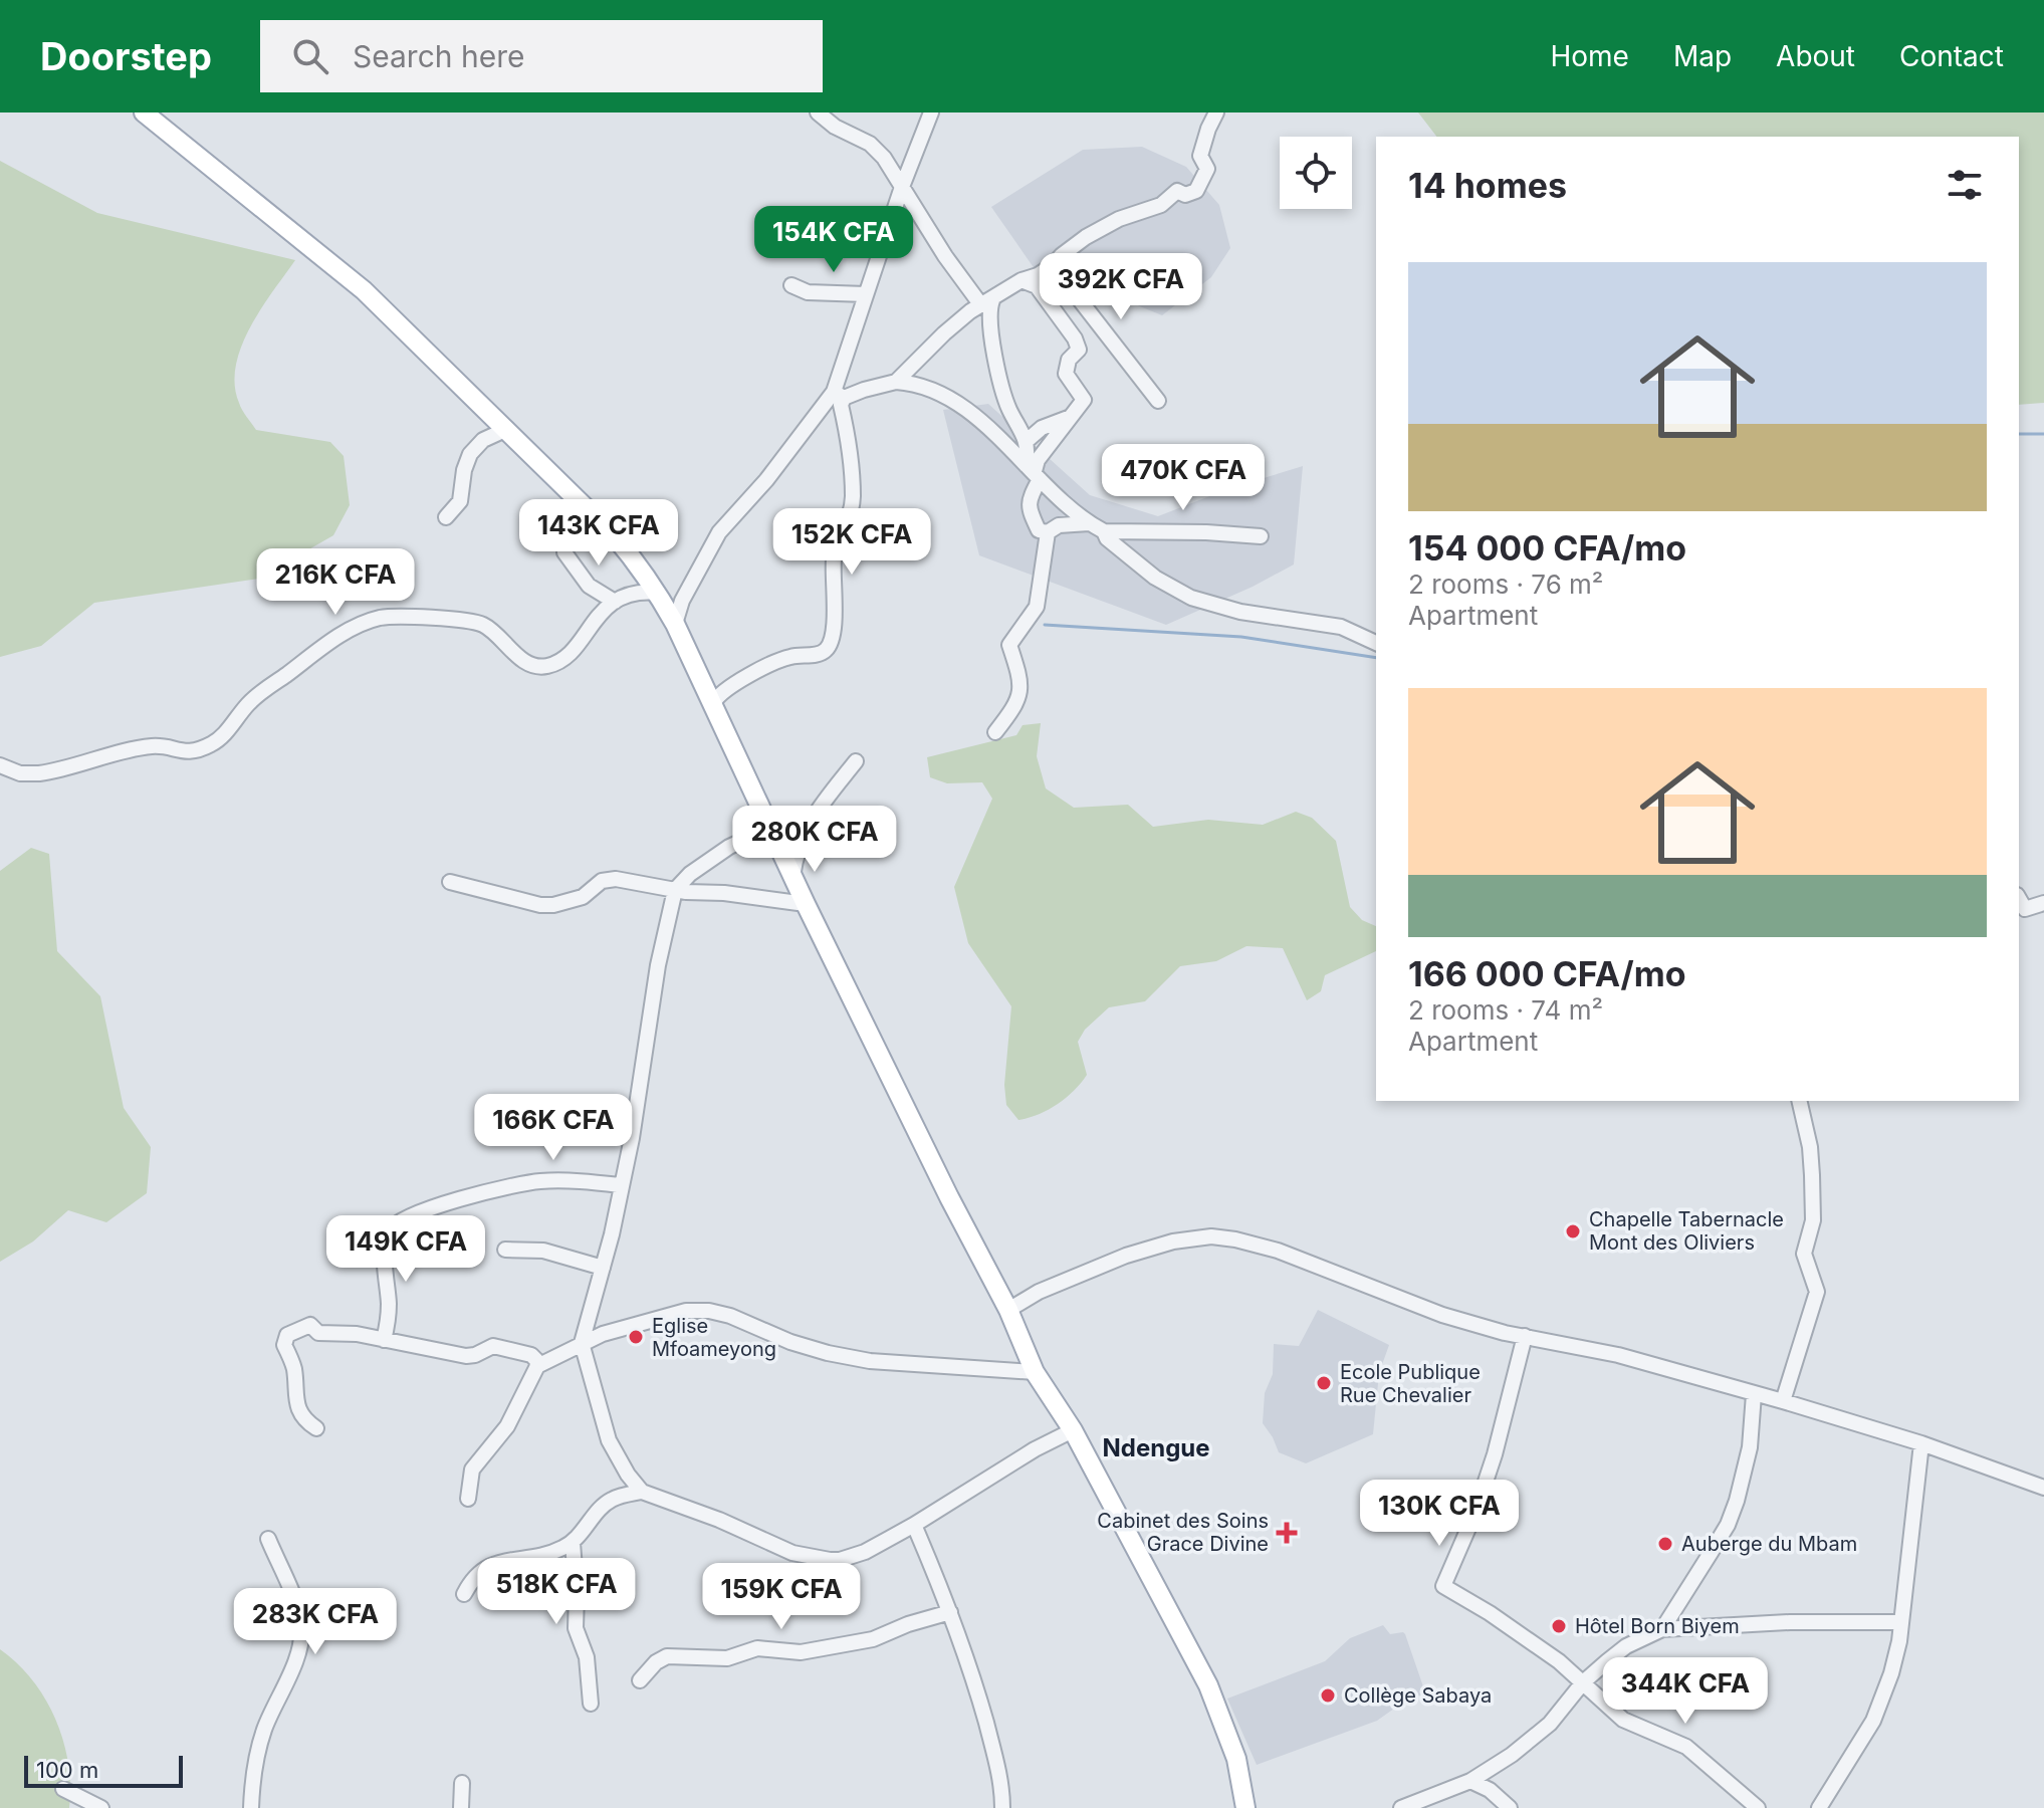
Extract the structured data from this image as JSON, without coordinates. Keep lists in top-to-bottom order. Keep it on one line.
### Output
{"districts":["Ndengue"],"places":{"other":["Chapelle Tabernacle Mont des Oliviers","Eglise Mfoameyong","Ecole Publique Rue Chevalier","Auberge du Mbam","Hôtel Born Biyem","Collège Sabaya"],"health":["Cabinet des Soins Grace Divine"]},"scale_bar":"100 m","page":{"header":"Doorstep","search":"Search here","nav":["Home","Map","About","Contact"],"heading":"14 homes","price":["154K CFA","392K CFA","470K CFA","143K CFA","152K CFA","216K CFA","280K CFA","166K CFA","149K CFA","130K CFA","518K CFA","159K CFA","283K CFA","344K CFA"],"list":[{"name":"154 000 CFA/mo","note":"2 rooms · 76 m² · Apartment"},{"name":"166 000 CFA/mo","note":"2 rooms · 74 m² · Apartment"}],"scale":"100 m"}}
